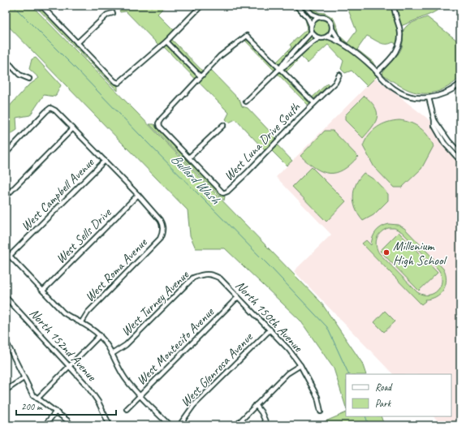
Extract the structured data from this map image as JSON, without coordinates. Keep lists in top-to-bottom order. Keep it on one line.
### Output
{"streets":{"street":["West Luna Drive South","West Campbell Avenue","West Sells Drive","West Roma Avenue","West Turney Avenue","North 150th Avenue","North 152nd Avenue","West Montecito Avenue","West Glenrosa Avenue"]},"crossings":[["West Sells Drive","West Roma Avenue"],["West Turney Avenue","North 150th Avenue"],["West Turney Avenue","North 152nd Avenue"],["North 150th Avenue","West Montecito Avenue"],["North 150th Avenue","West Glenrosa Avenue"]],"water":["Bullard Wash"],"places":["Millenium High School"],"legend":["Road","Park"],"scale_bar":"200 m"}
